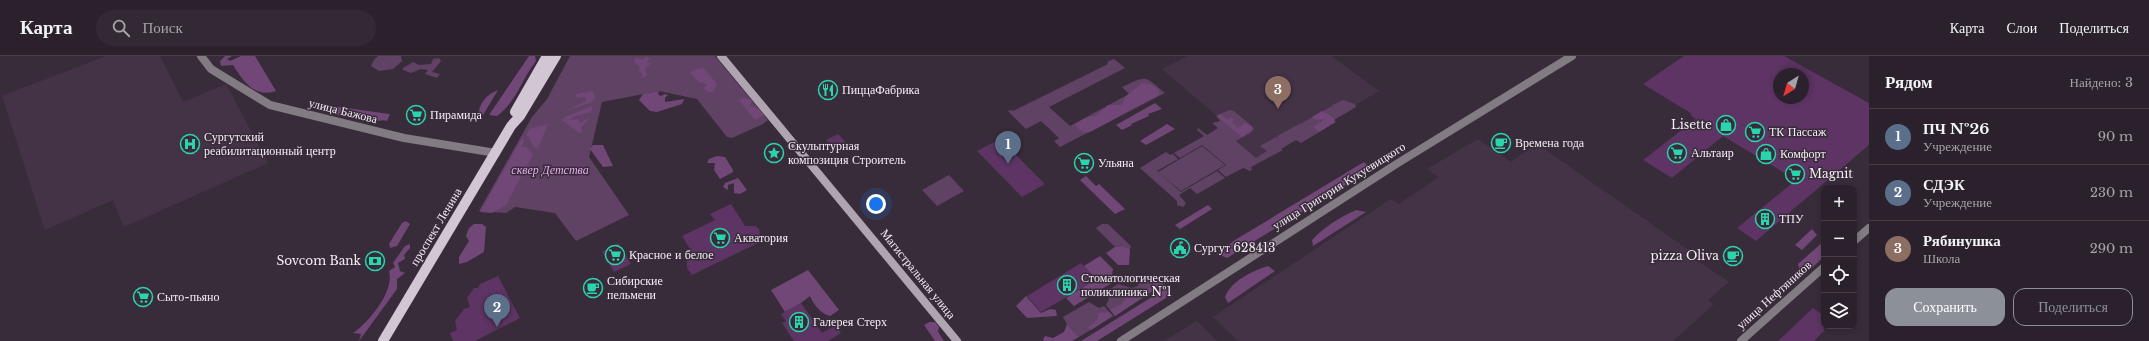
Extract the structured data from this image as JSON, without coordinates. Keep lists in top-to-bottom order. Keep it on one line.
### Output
{"streets":{"main road":["проспект Ленина","Магистральная улица"],"street":["улица Бажова","улица Григория Кукуевицкого","улица Нефтяников"]},"crossings":[["улица Бажова","проспект Ленина"]],"parks":["сквер Детства"],"places":{"restaurant":["ПиццаФабрика"],"supermarket":["Пирамида","ТК Пассаж","Альтаир","Ульяна","Magnit","Акватория","Красное и белое","Сыто-пьяно"],"shop":["Lisette","Комфорт"],"cafe":["Времена года","pizza Oliva","Сибирские пельмени"],"hospital":["Сургутский реабилитационный центр"],"place":["Скульптурная композиция Строитель"],"building":["ТПУ","Стоматологическая поликлиника №1","Галерея Стерх"],"public building":["Сургут 628413"],"bank":["Sovcom Bank"]},"north":"bottom left","page":{"header":"Карта","search":"Поиск","nav":["Карта","Слои","Поделиться"],"heading":["Рядом","Найдено: 3"],"pins":["3","1","2"],"list":[{"mark":"1","name":"ПЧ №26","note":"Учреждение","value":"90 m"},{"mark":"2","name":"СДЭК","note":"Учреждение","value":"230 m"},{"mark":"3","name":"Рябинушка","note":"Школа","value":"290 m"}],"map_buttons":["+","−"],"buttons":["Сохранить","Поделиться"]}}
